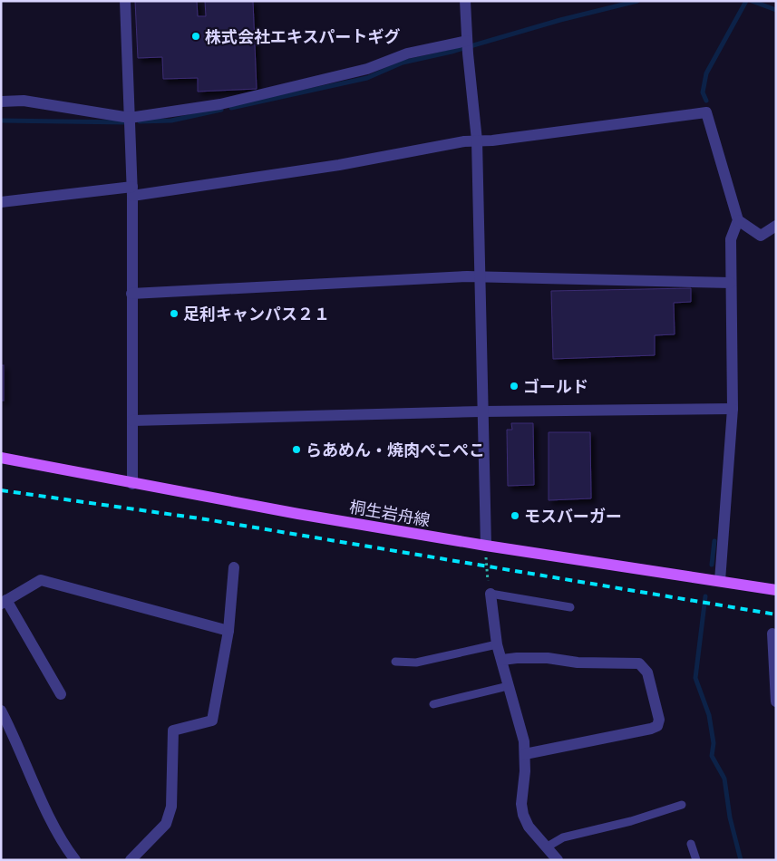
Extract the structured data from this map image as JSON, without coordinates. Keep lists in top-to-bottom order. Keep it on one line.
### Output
{"streets":{"main road":["桐生岩舟線"]},"places":["株式会社エキスパートギグ","足利キャンパス２１","ゴールド","らあめん・焼肉ぺこぺこ","モスバーガー"]}
